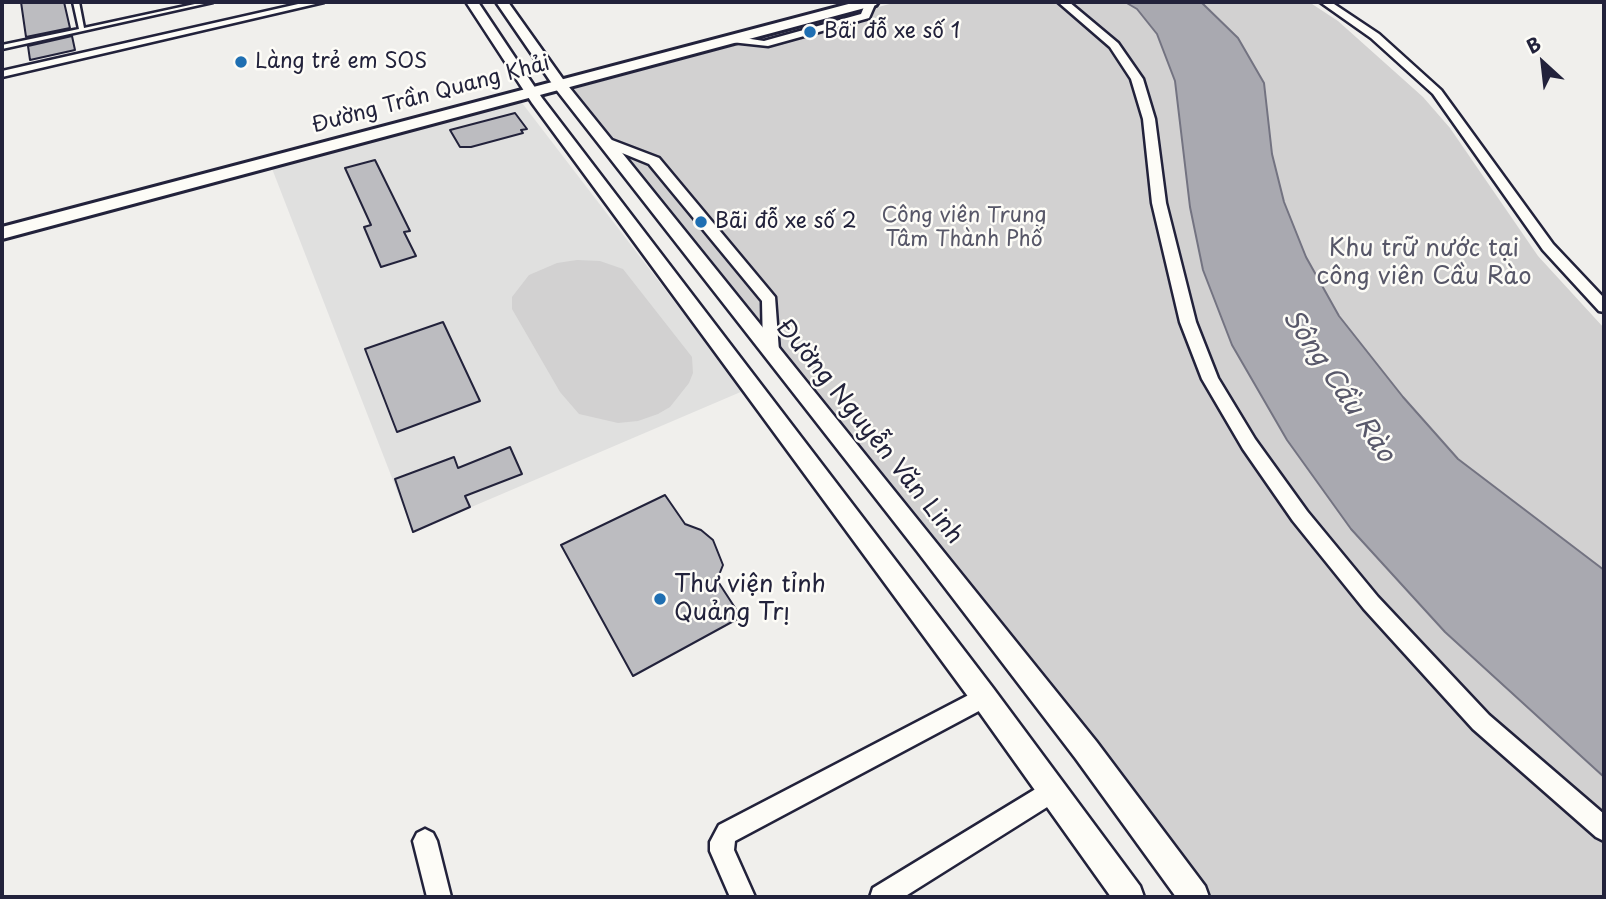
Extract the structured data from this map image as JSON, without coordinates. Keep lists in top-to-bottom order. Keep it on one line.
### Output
{"streets":{"main road":["Đường Trần Quang Khải"],"street":["Đường Nguyễn Văn Linh"]},"crossings":[["Đường Trần Quang Khải","Đường Nguyễn Văn Linh"]],"water":["Sông Cầu Rào"],"parks":["Công viên Trung Tâm Thành Phố","Khu trữ nước tại công viên Cầu Rào"],"places":["Bãi đỗ xe số 1","Làng trẻ em SOS","Bãi đỗ xe số 2","Thư viện tỉnh Quảng Trị"],"north":"top left"}
